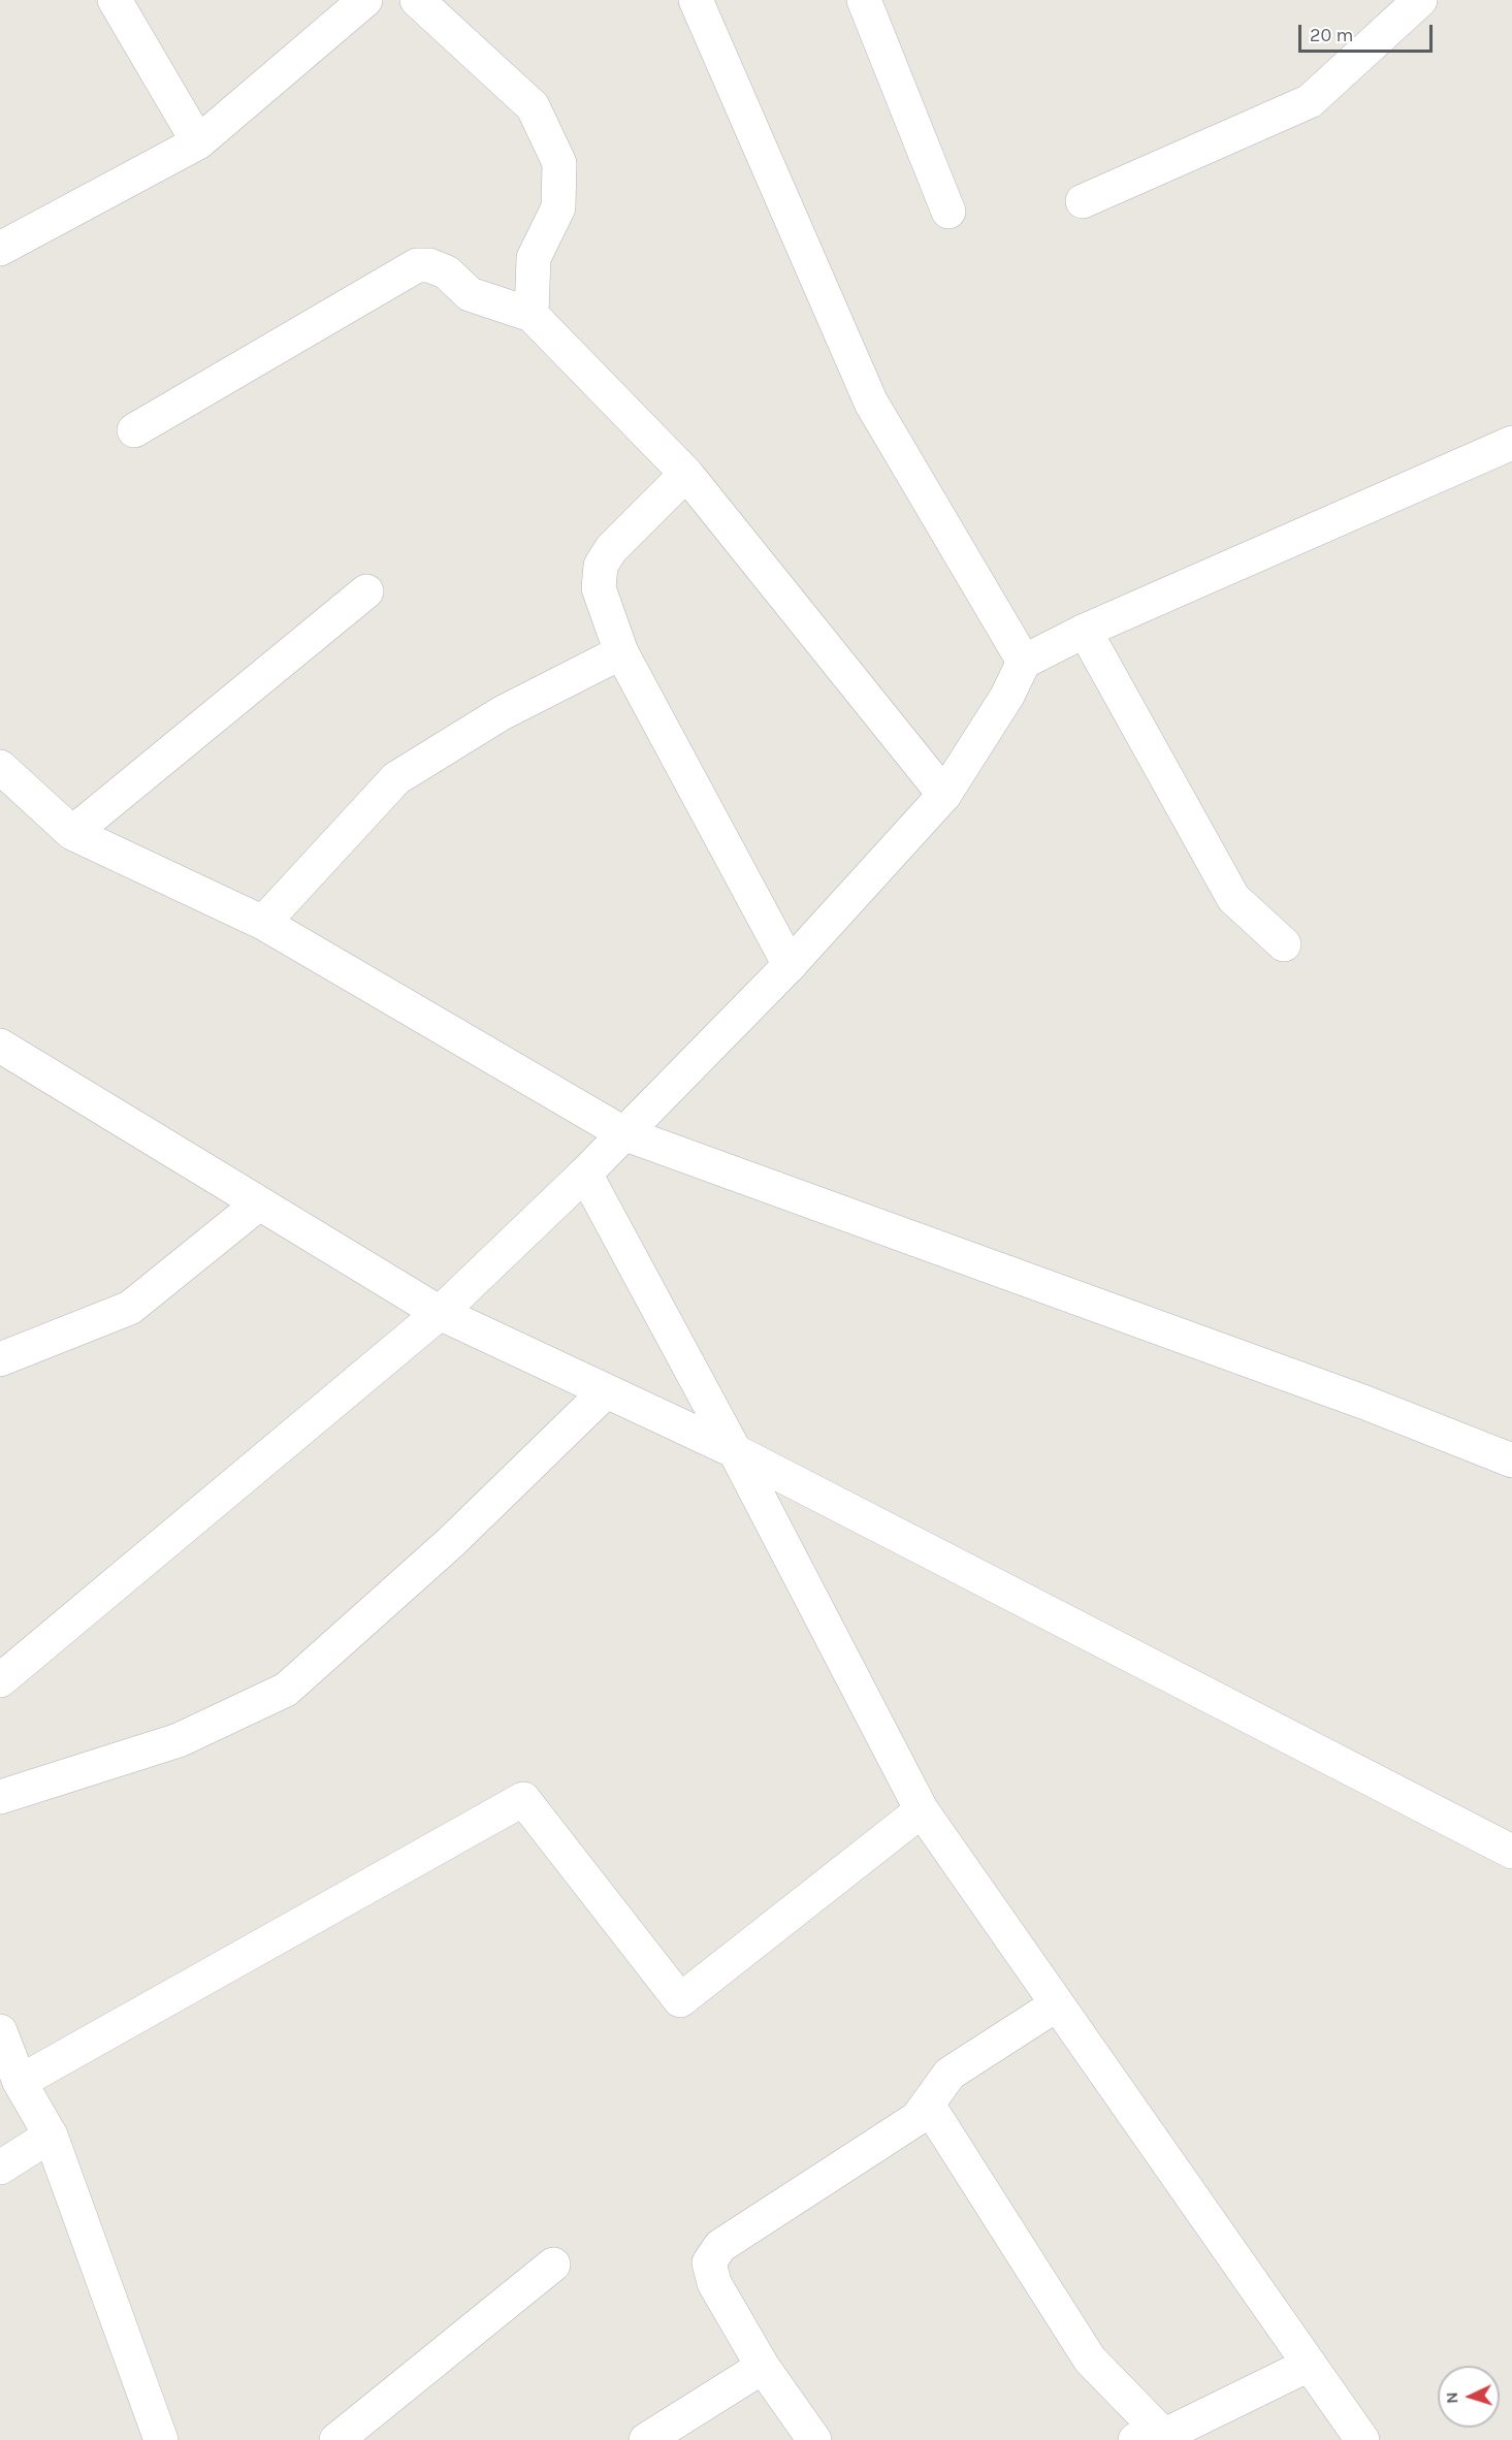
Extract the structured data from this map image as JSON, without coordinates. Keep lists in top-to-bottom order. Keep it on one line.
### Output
{"scale_bar":"20 m","north":"left"}
